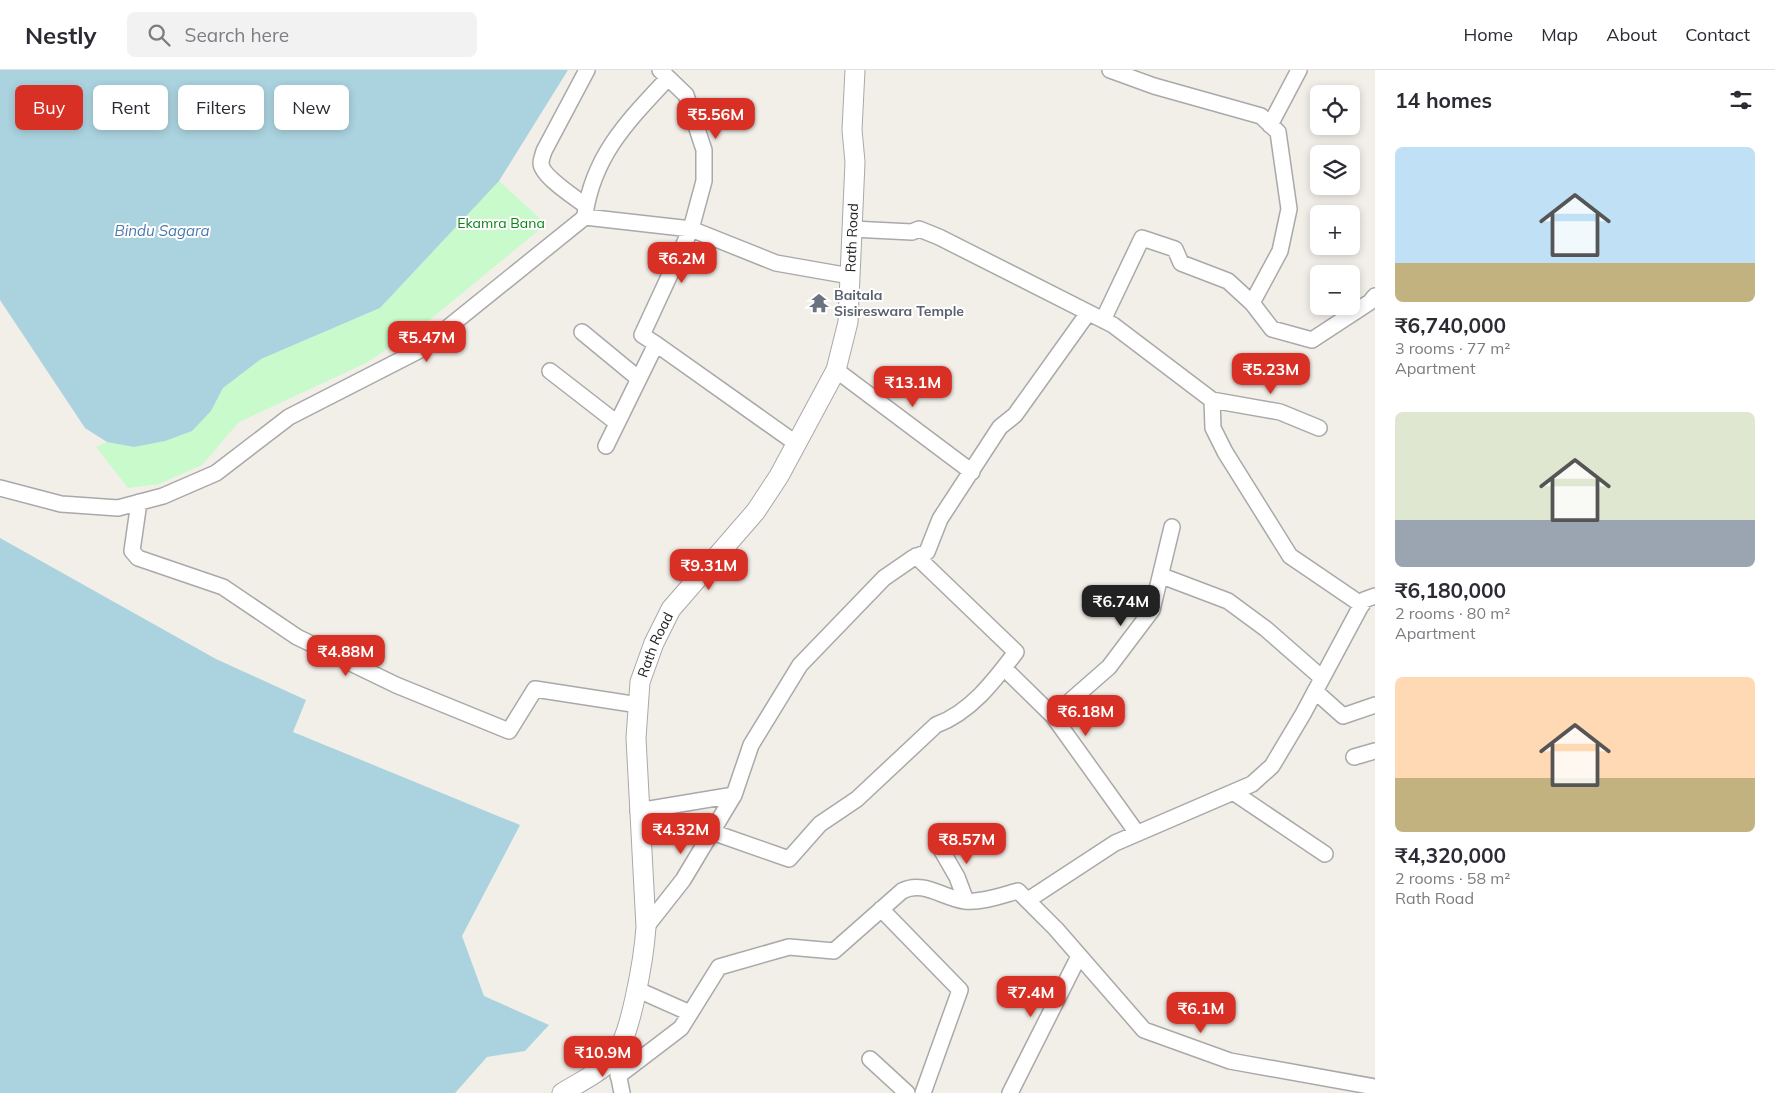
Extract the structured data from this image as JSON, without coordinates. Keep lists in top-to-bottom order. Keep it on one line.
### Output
{"streets":{"street":["Rath Road"]},"water":["Bindu Sagara"],"parks":["Ekamra Bana"],"places":{"temple":["Baitala Sisireswara Temple"]},"page":{"header":"Nestly","search":"Search here","nav":["Home","Map","About","Contact"],"heading":"14 homes","map_buttons":["+","−"],"chip":["Buy","Rent","Filters","New"],"price":["₹5.56M","₹6.2M","₹5.47M","₹5.23M","₹13.1M","₹9.31M","₹6.74M","₹4.88M","₹6.18M","₹4.32M","₹8.57M","₹7.4M","₹6.1M","₹10.9M"],"list":[{"name":"₹6,740,000","note":"3 rooms · 77 m² · Apartment"},{"name":"₹6,180,000","note":"2 rooms · 80 m² · Apartment"},{"name":"₹4,320,000","note":"2 rooms · 58 m² · Rath Road"}]}}
